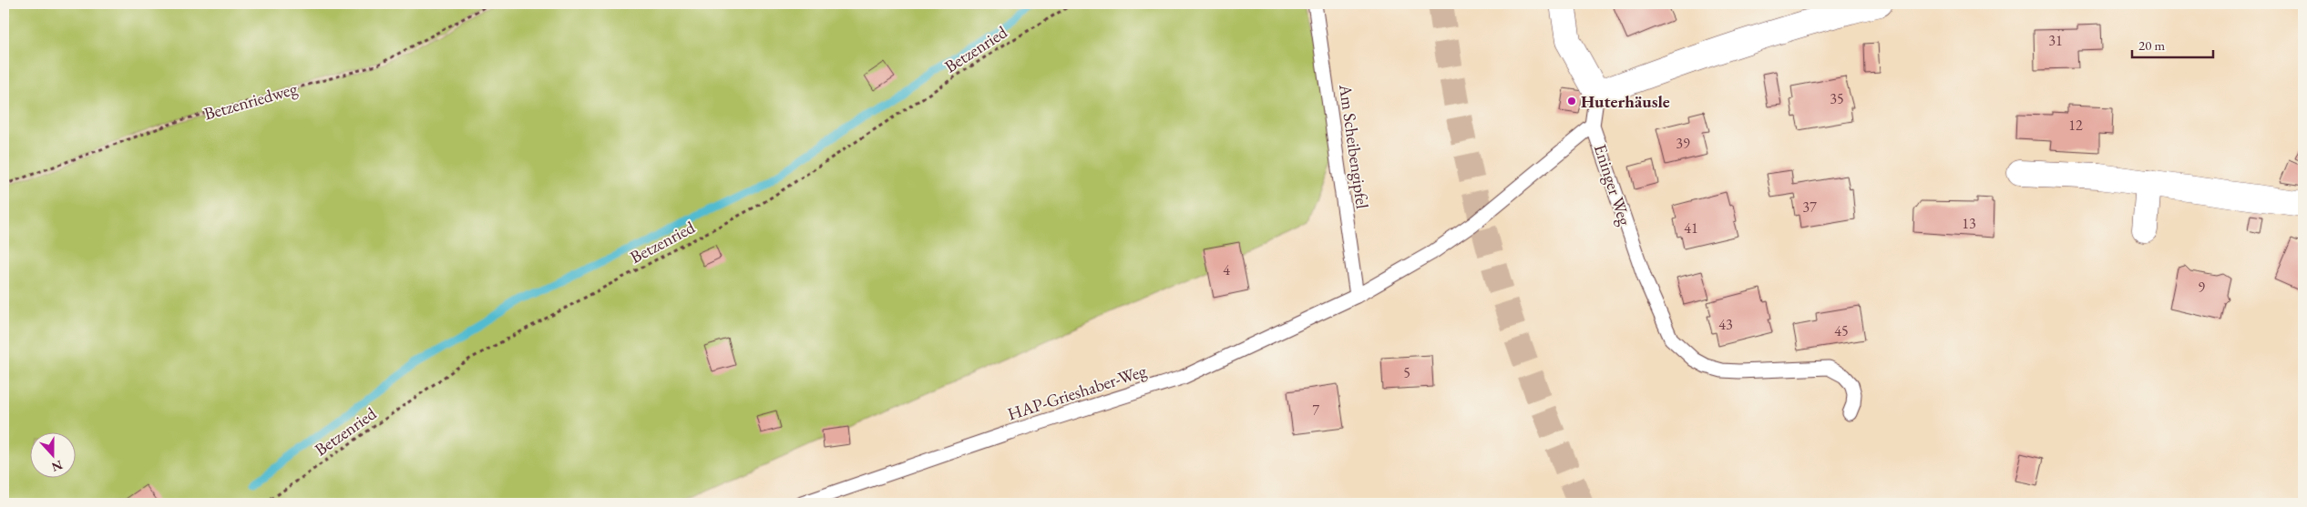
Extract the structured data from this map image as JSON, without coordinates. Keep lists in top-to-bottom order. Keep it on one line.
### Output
{"streets":{"lane":["Am Scheibengipfel","Eninger Weg","HAP-Grieshaber-Weg"],"path":["Betzenried","Betzenriedweg"]},"crossings":[["Am Scheibengipfel","HAP-Grieshaber-Weg"],["Eninger Weg","HAP-Grieshaber-Weg"]],"places":["Huterhäusle"],"house_numbers":["31","35","12","39","37","13","41","4","9","43","45","5","7"],"scale_bar":"20 m","north":"bottom"}
